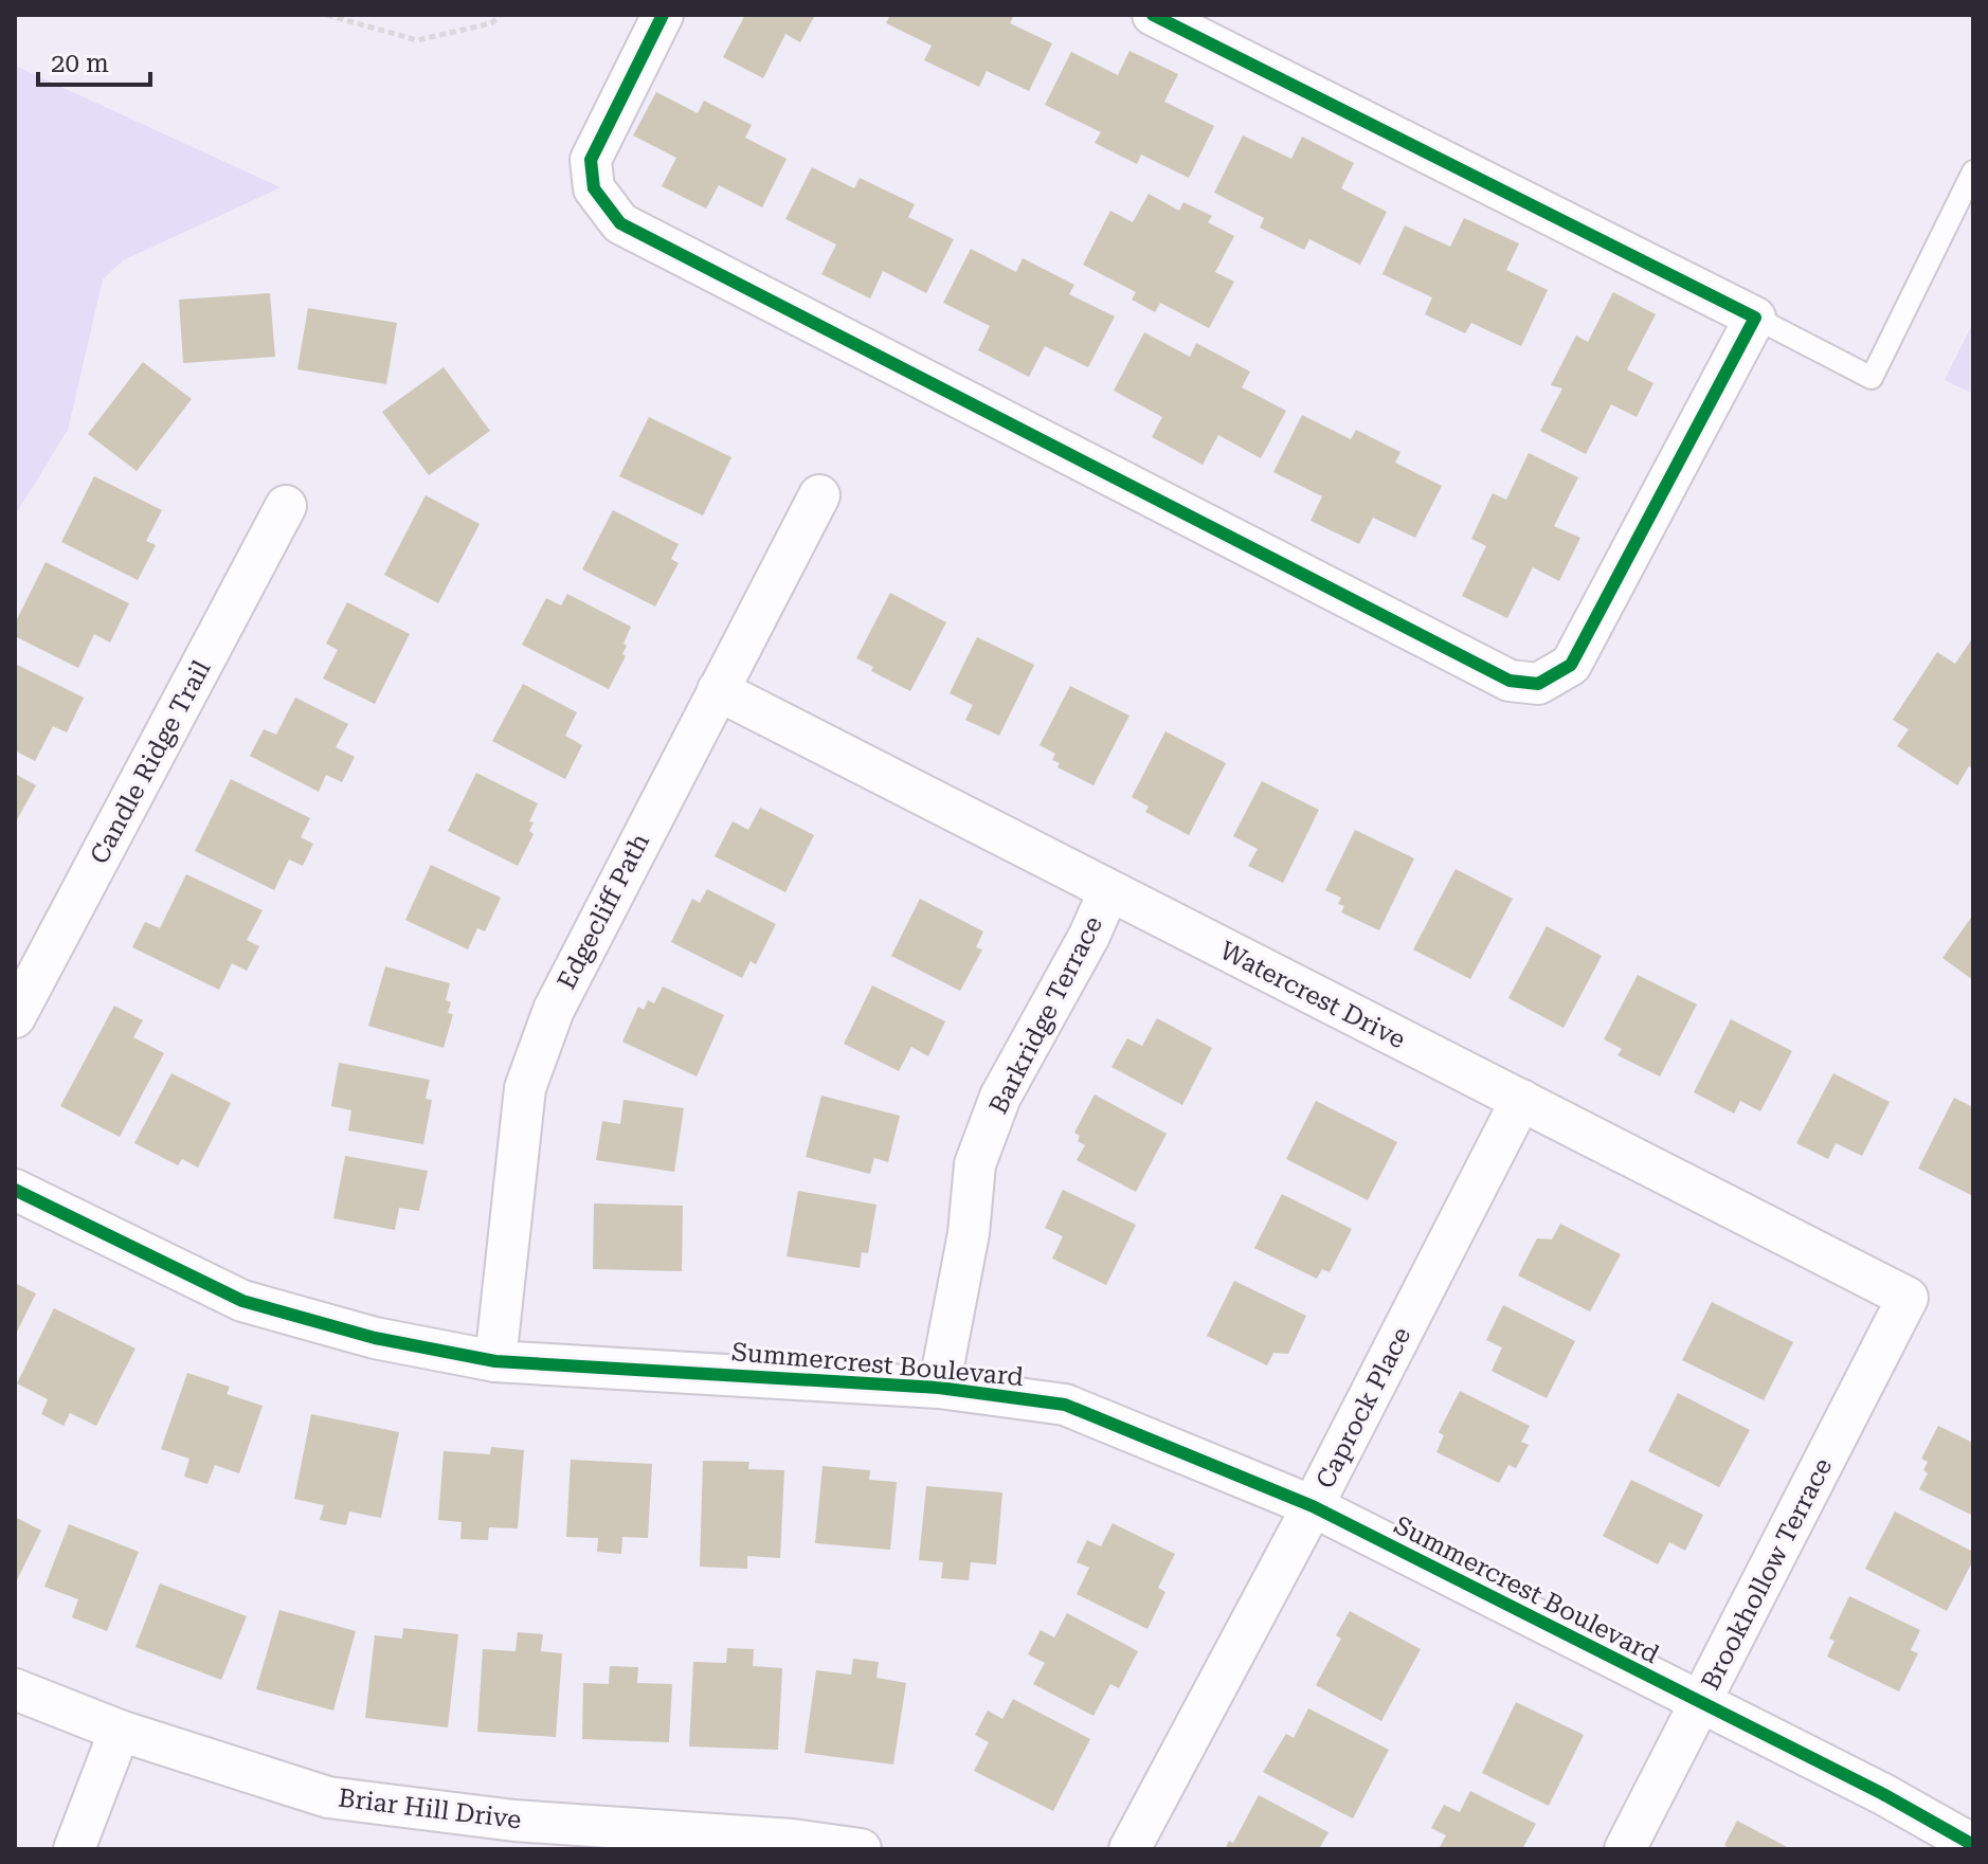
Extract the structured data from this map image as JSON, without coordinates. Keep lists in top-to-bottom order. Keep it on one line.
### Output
{"streets":{"street":["Candle Ridge Trail","Edgecliff Path","Watercrest Drive","Barkridge Terrace","Summercrest Boulevard","Caprock Place","Brookhollow Terrace","Briar Hill Drive"]},"crossings":[["Edgecliff Path","Watercrest Drive"],["Edgecliff Path","Summercrest Boulevard"],["Watercrest Drive","Barkridge Terrace"],["Watercrest Drive","Caprock Place"],["Watercrest Drive","Brookhollow Terrace"],["Barkridge Terrace","Summercrest Boulevard"],["Summercrest Boulevard","Caprock Place"],["Summercrest Boulevard","Brookhollow Terrace"]],"scale_bar":"20 m"}
